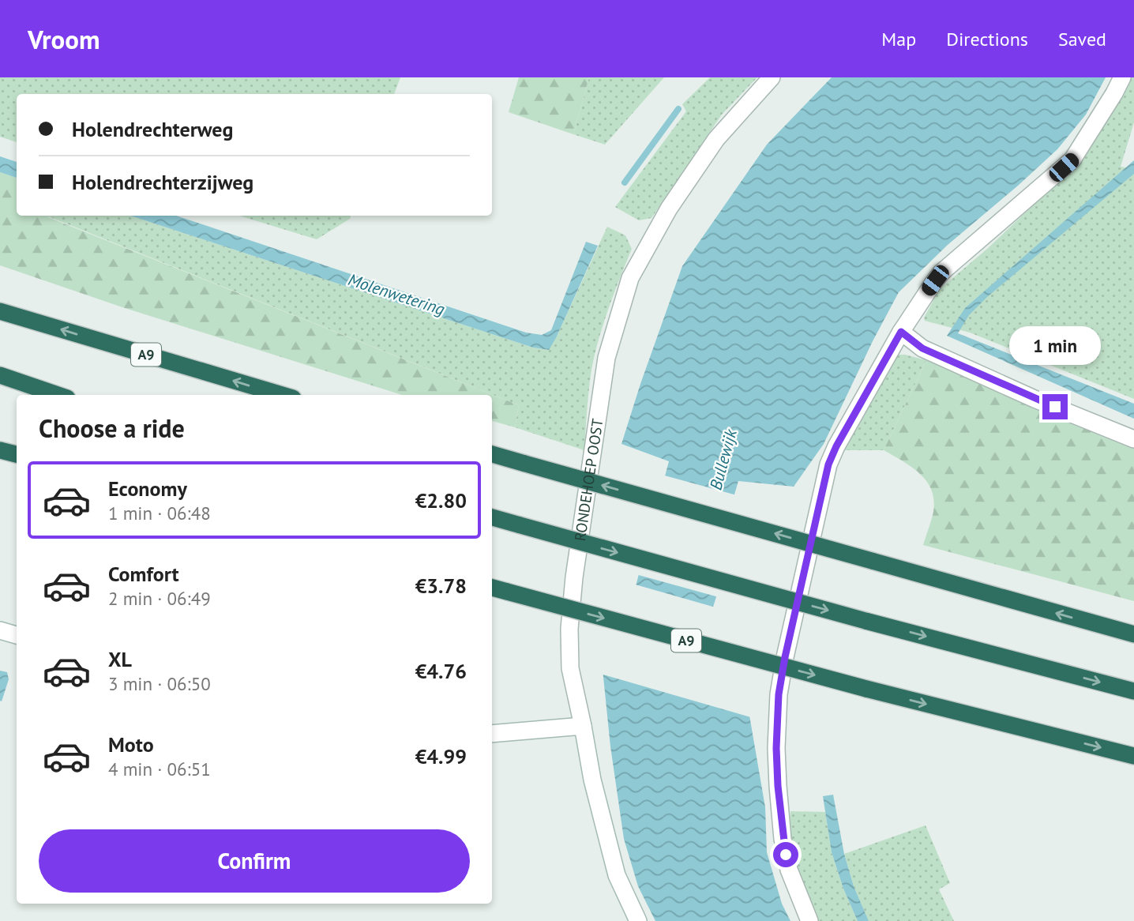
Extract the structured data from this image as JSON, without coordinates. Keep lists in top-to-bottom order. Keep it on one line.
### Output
{"streets":{"highway":["A9"],"street":["RONDEHOEP OOST"]},"water":["Molenwetering","Bullewijk"],"page":{"header":"Vroom","nav":["Map","Directions","Saved"],"banner":["Holendrechterweg","Holendrechterzijweg"],"bubble":"1 min","heading":"Choose a ride","list":[{"name":"Economy","note":"1 min · 06:48","value":"€2.80"},{"name":"Comfort","note":"2 min · 06:49","value":"€3.78"},{"name":"XL","note":"3 min · 06:50","value":"€4.76"},{"name":"Moto","note":"4 min · 06:51","value":"€4.99"}],"buttons":"Confirm"}}
